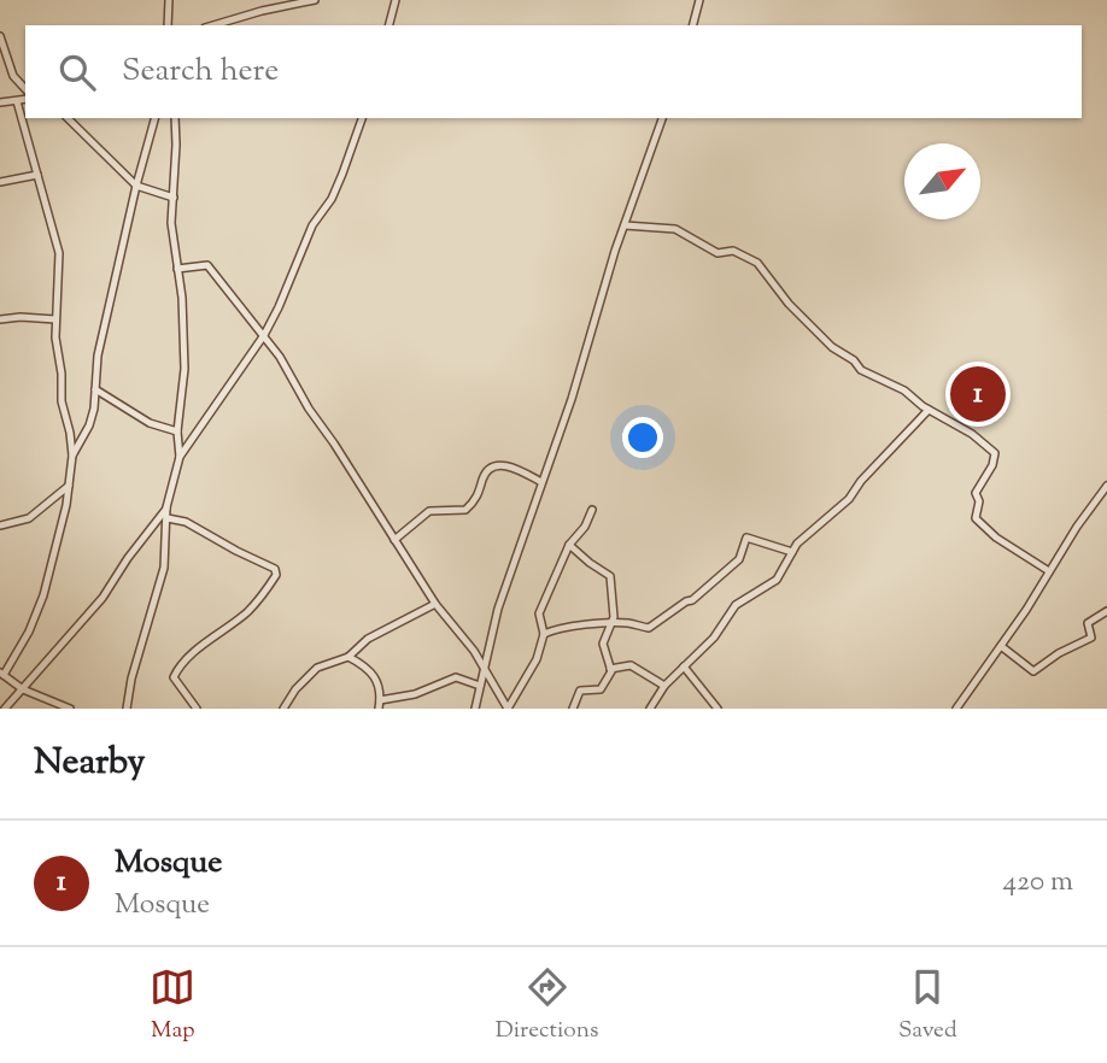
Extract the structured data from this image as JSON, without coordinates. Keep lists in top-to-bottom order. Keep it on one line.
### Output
{"north":"top right","page":{"search":"Search here","pins":"1","heading":"Nearby","list":[{"mark":"1","name":"Mosque","note":"Mosque","value":"420 m"}],"nav":["Map","Directions","Saved"]}}
